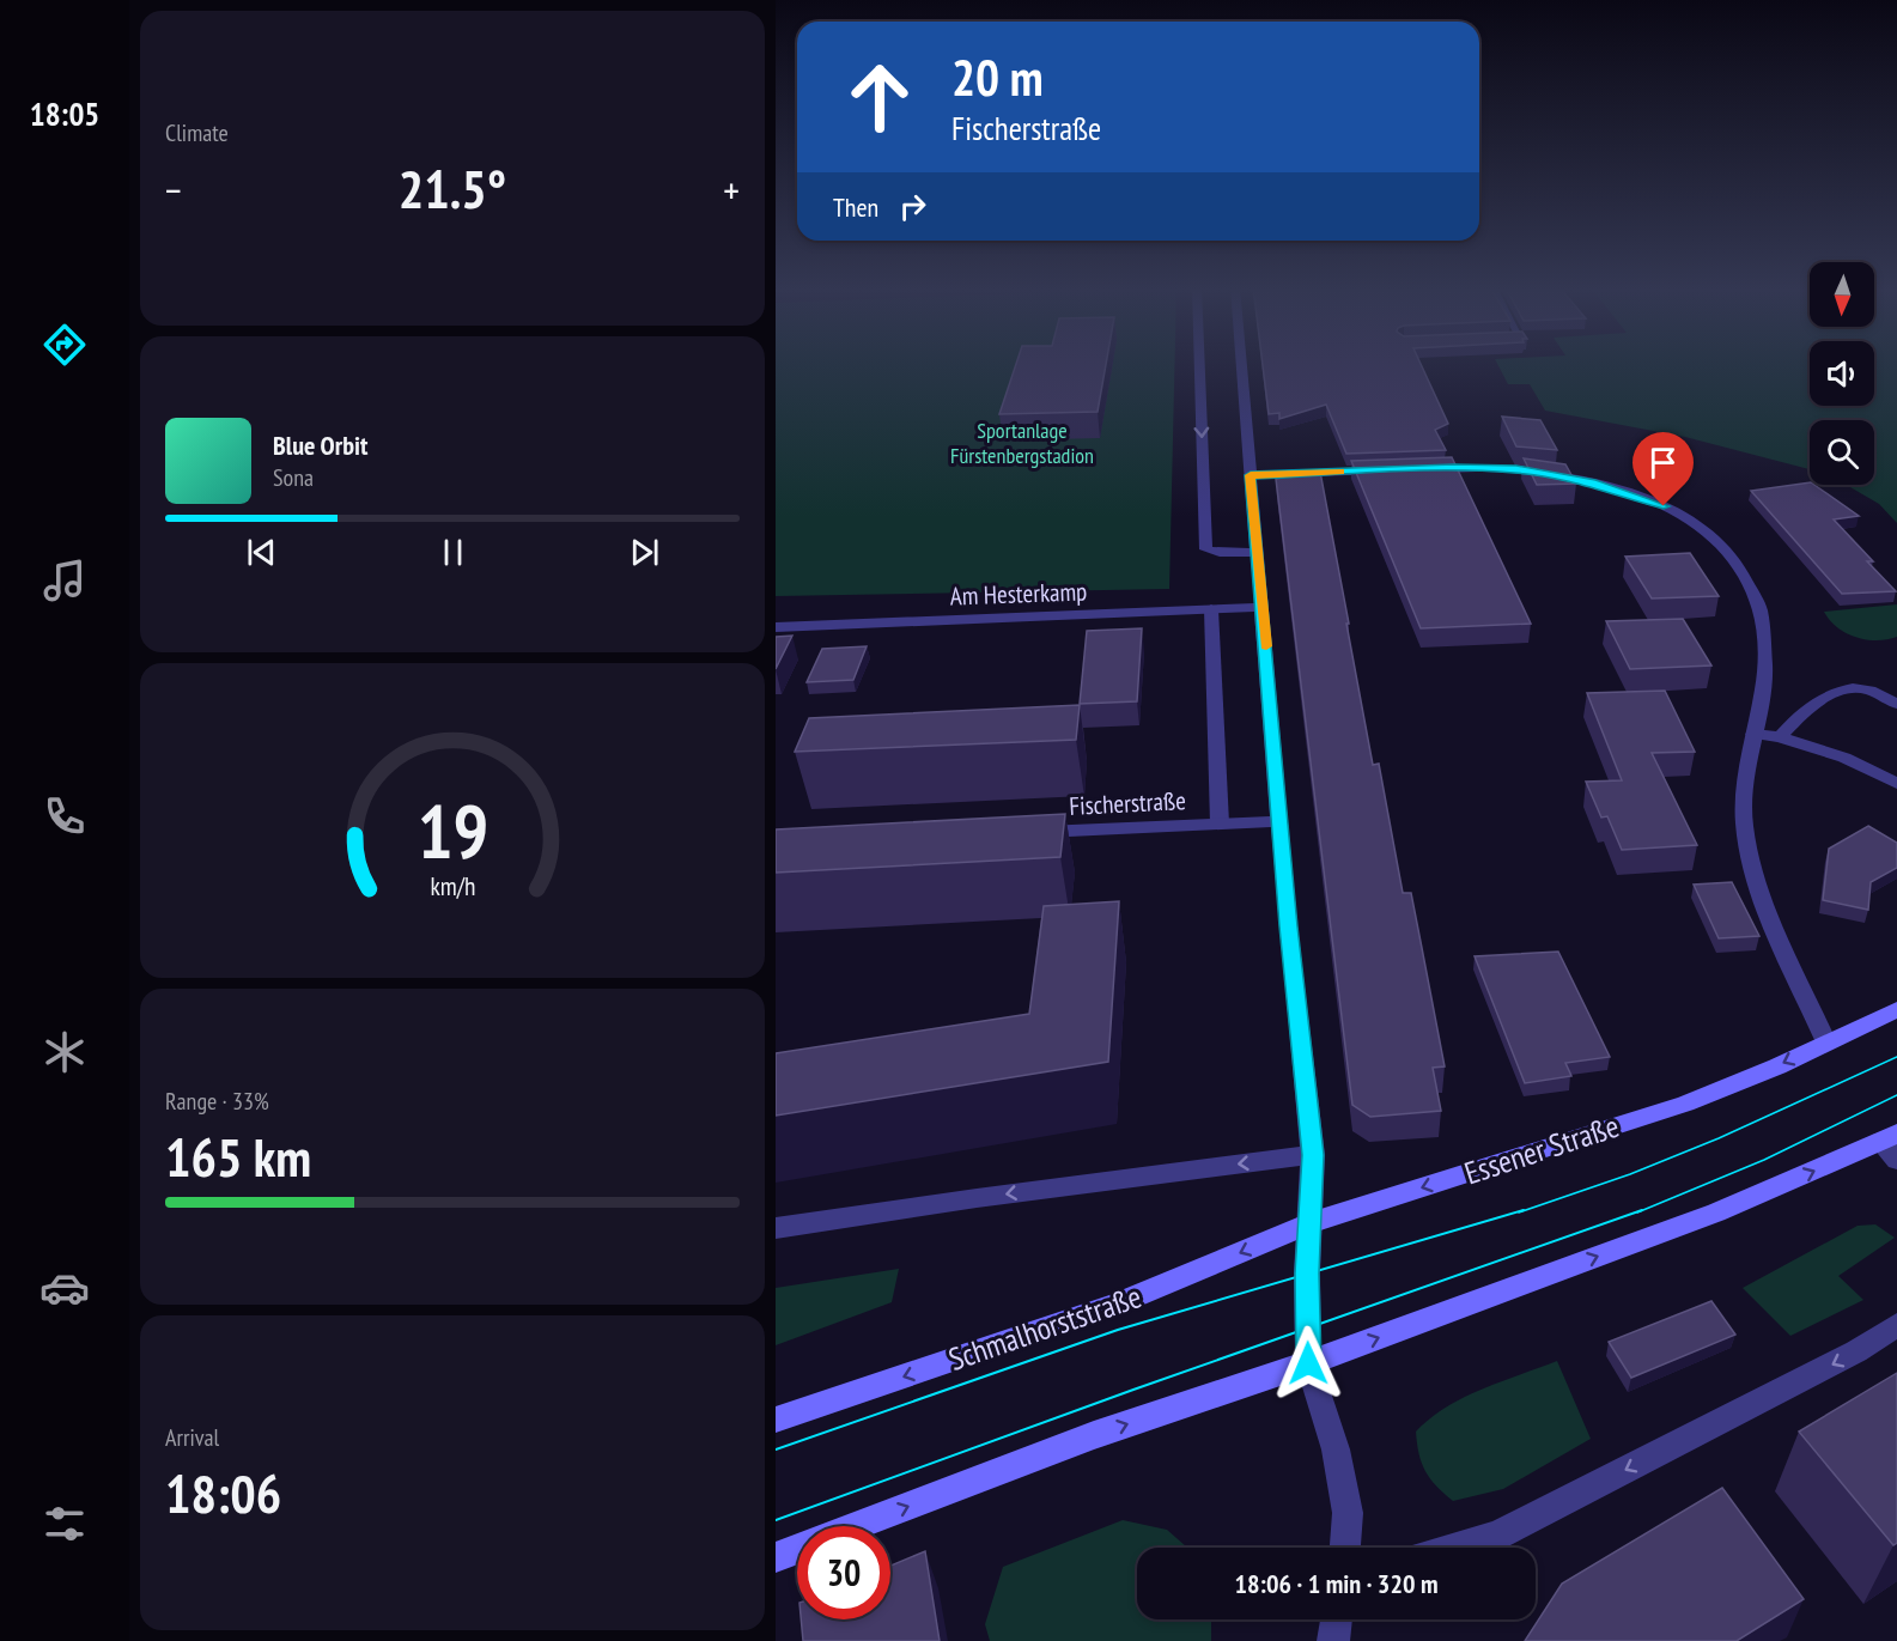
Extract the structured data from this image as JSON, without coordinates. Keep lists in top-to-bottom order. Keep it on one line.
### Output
{"streets":{"main road":["Essener Straße","Schmalhorststraße"],"street":["Am Hesterkamp","Fischerstraße"]},"crossings":[["Essener Straße","Schmalhorststraße"]],"parks":["Sportanlage Fürstenbergstadion"],"north":"bottom","page":{"tabs":"18:05","tile":["Climate",["Range · 33%","165 km"],["Arrival","18:06"]],"turn":["20 m","Fischerstraße"],"heat":["−","21.5°","+"],"then":"Then","song":["Blue Orbit","Sona"],"limit":"30","trip":"18:06 · 1 min · 320 m","gauge":["19","km/h"]}}
